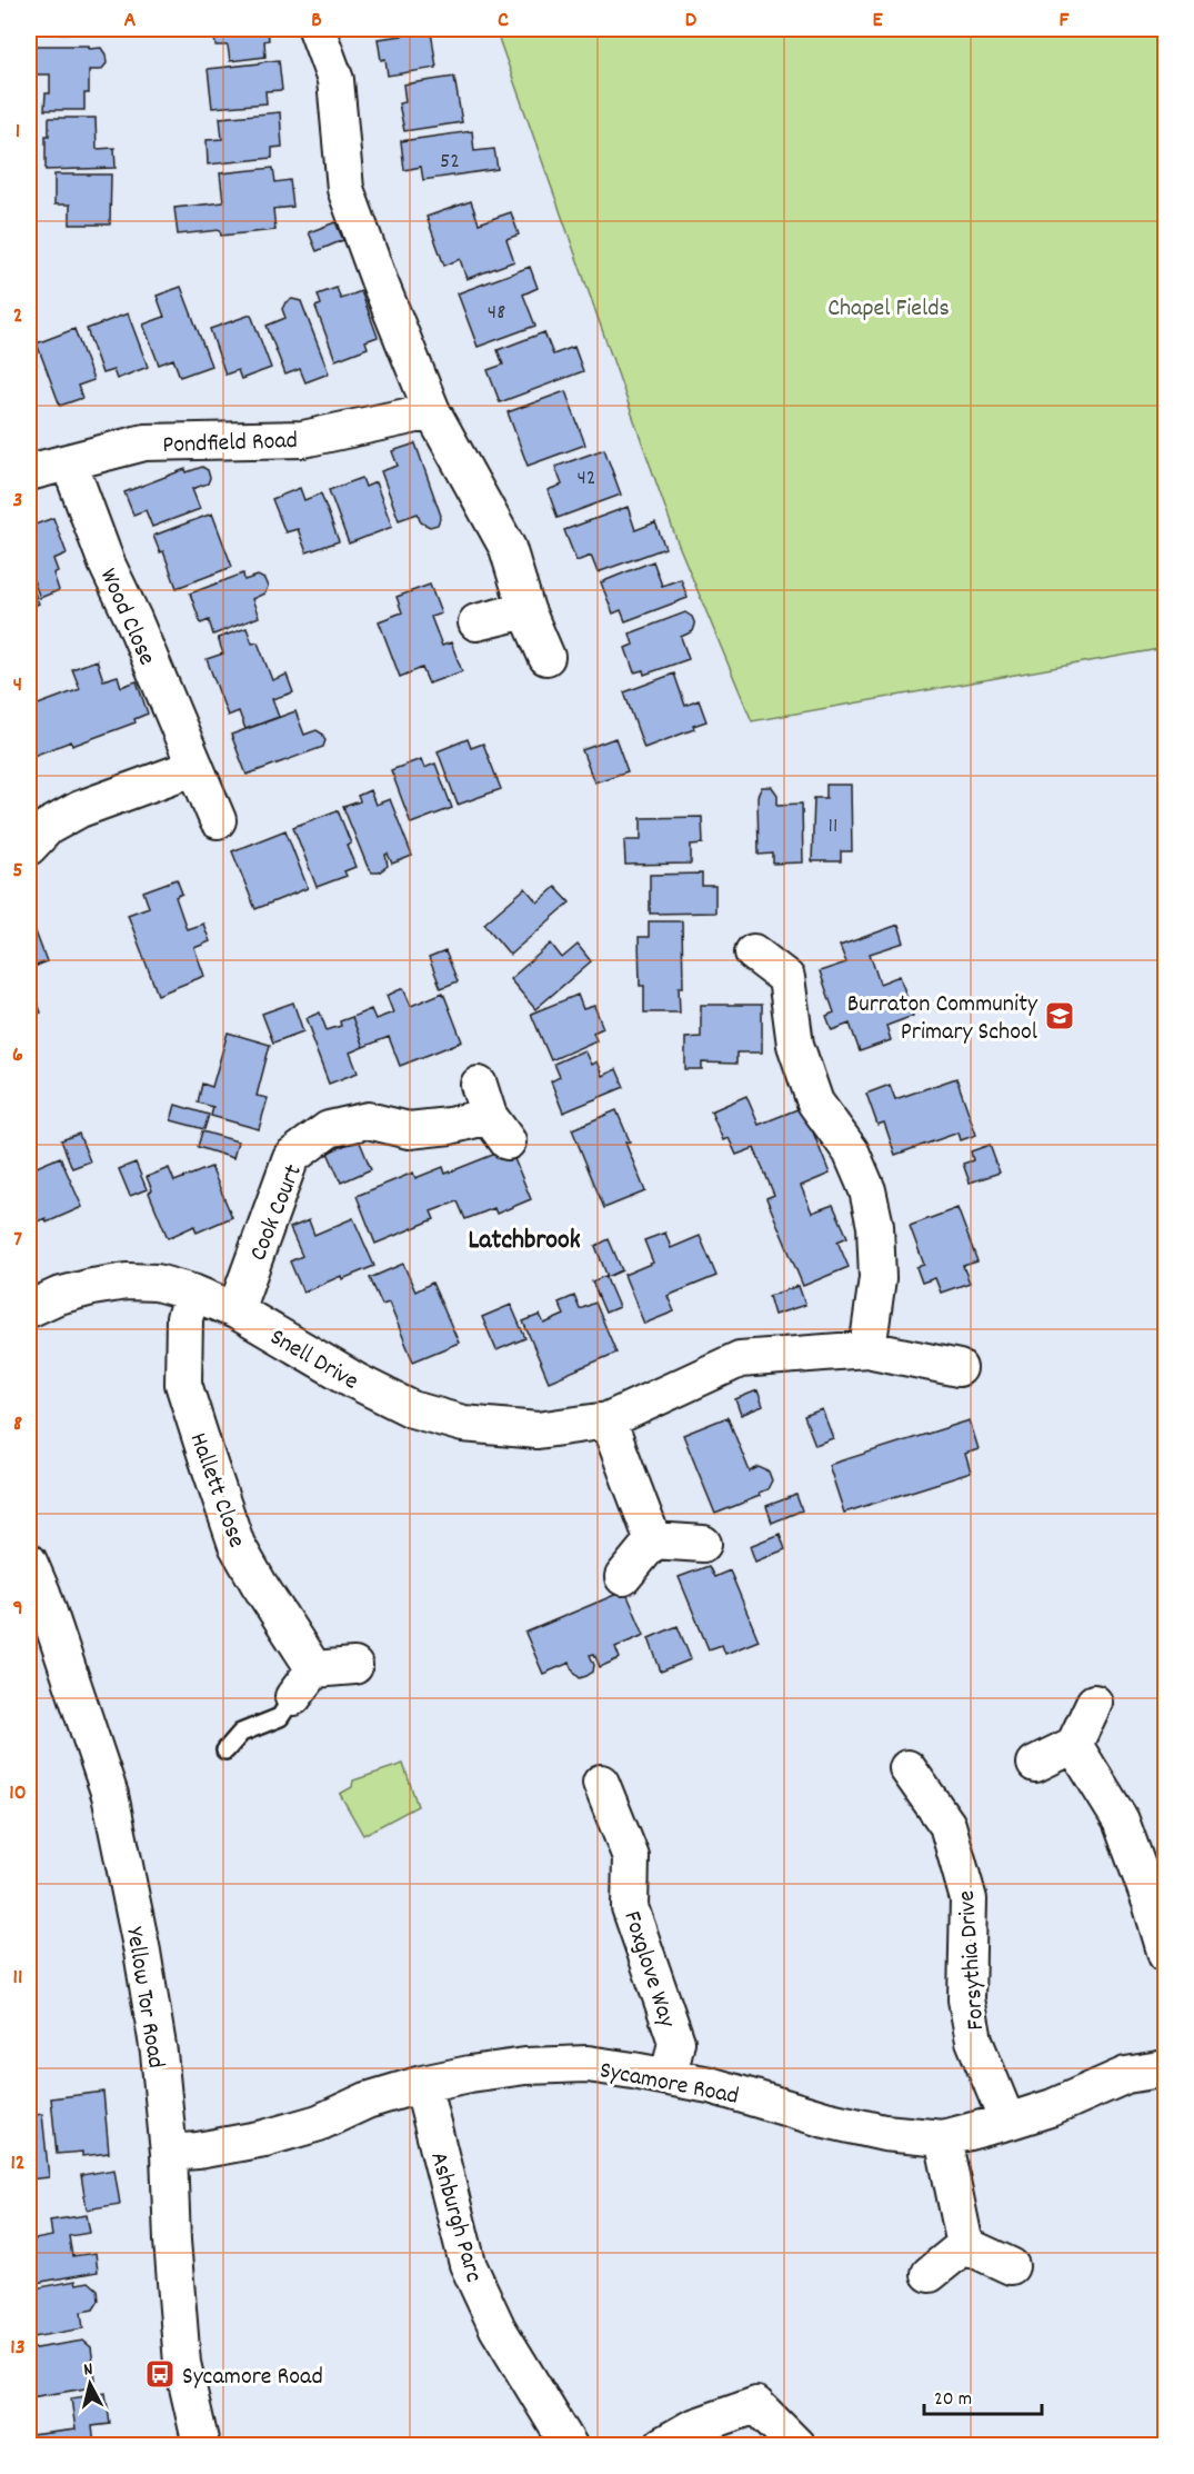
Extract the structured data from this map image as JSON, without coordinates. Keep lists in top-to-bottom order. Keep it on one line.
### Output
{"streets":{"street":["Pondfield Road","Wood Close","Cook Court","Snell Drive","Hallett Close","Forsythia Drive","Foxglove Way","Yellow Tor Road","Sycamore Road","Ashburgh Parc"]},"crossings":[["Pondfield Road","Wood Close"],["Cook Court","Snell Drive"],["Snell Drive","Hallett Close"],["Forsythia Drive","Sycamore Road"],["Foxglove Way","Sycamore Road"],["Yellow Tor Road","Sycamore Road"],["Sycamore Road","Ashburgh Parc"]],"districts":["Latchbrook"],"parks":["Chapel Fields"],"places":{"school or university":["Burraton Community Primary School"],"bus stop":["Sycamore Road"]},"house_numbers":["52","48","42","11"],"scale_bar":"20 m","north":"top","grid":{"columns":["A","B","C","D","E","F"],"rows":["1","2","3","4","5","6","7","8","9","10","11","12","13"]}}
